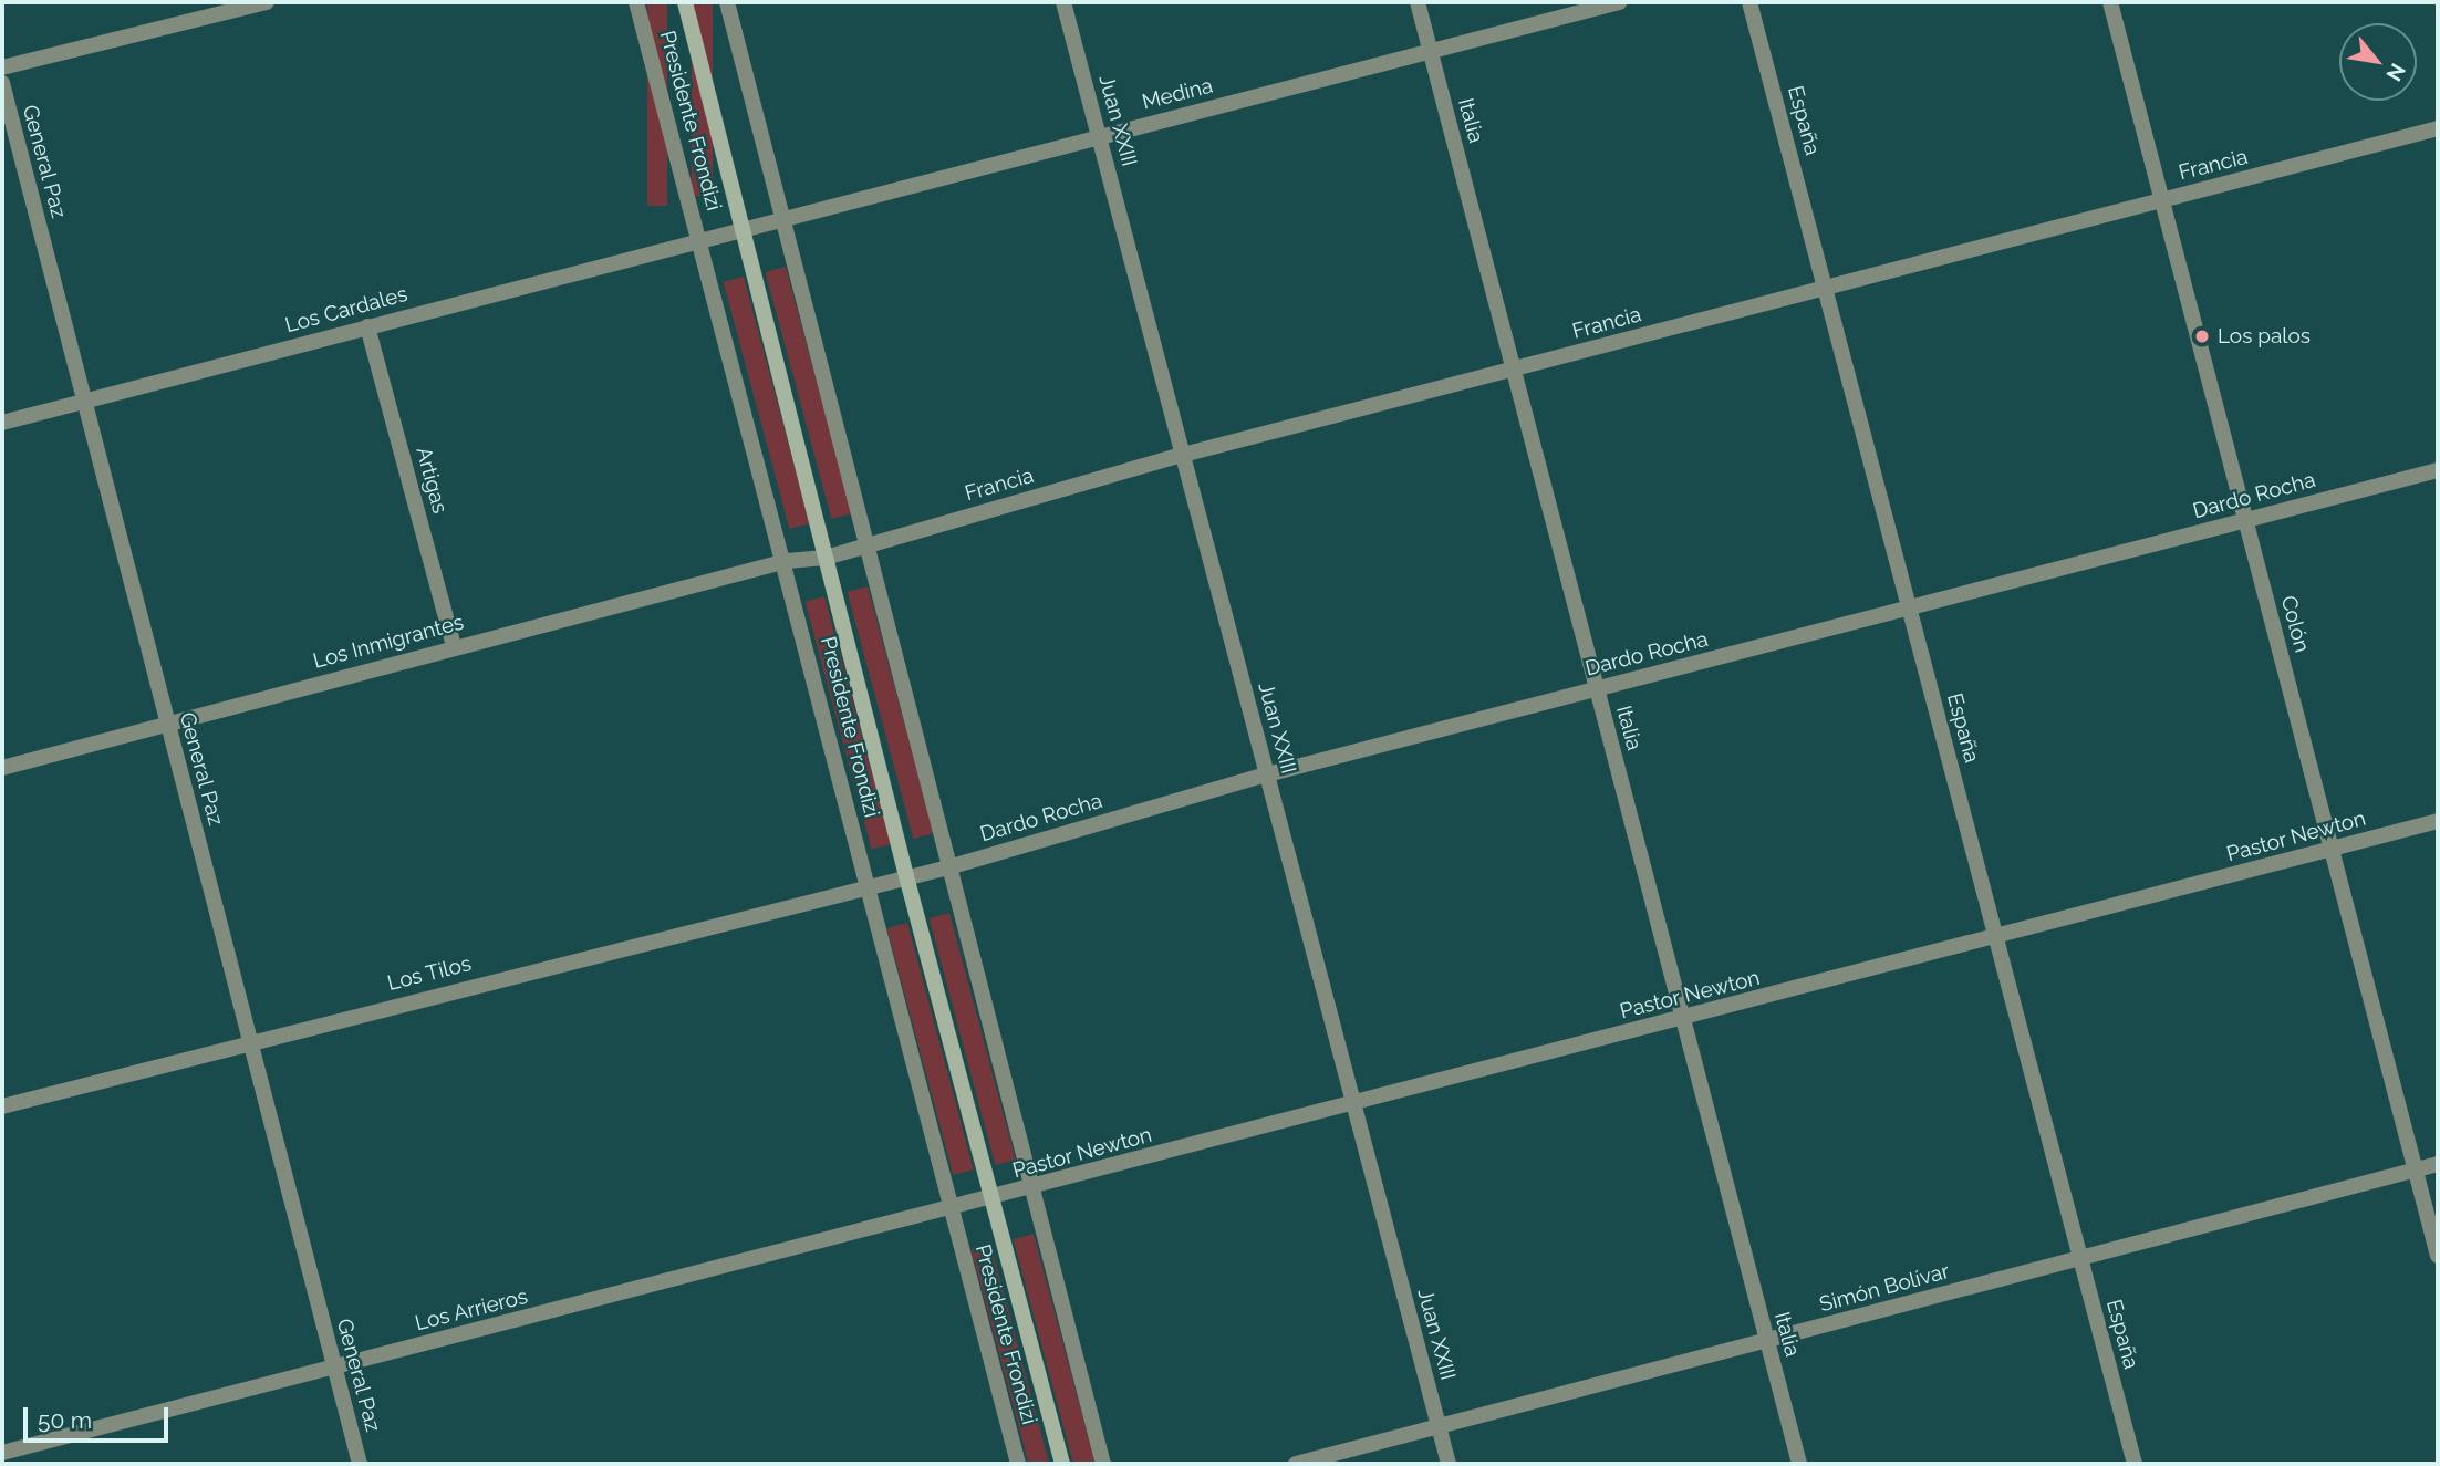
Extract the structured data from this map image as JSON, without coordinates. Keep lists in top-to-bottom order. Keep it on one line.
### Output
{"streets":{"main road":["Presidente Frondizi"],"street":["Medina","Juan XXIII","Italia","España","General Paz","Francia","Los Cardales","Artigas","Dardo Rocha","Colón","Los Inmigrantes","Pastor Newton","Los Tilos","Simón Bolívar","Los Arrieros"]},"crossings":[["Medina","Presidente Frondizi"],["Medina","Juan XXIII"],["Medina","Italia"],["Medina","Los Cardales"],["Presidente Frondizi","Francia"],["Presidente Frondizi","Los Cardales"],["Presidente Frondizi","Dardo Rocha"],["Presidente Frondizi","Los Inmigrantes"],["Presidente Frondizi","Pastor Newton"],["Presidente Frondizi","Los Tilos"],["Presidente Frondizi","Los Arrieros"],["Juan XXIII","Francia"],["Juan XXIII","Dardo Rocha"],["Juan XXIII","Pastor Newton"],["Juan XXIII","Simón Bolívar"],["Italia","Francia"],["Italia","Dardo Rocha"],["Italia","Pastor Newton"],["Italia","Simón Bolívar"],["España","Francia"],["España","Dardo Rocha"],["España","Pastor Newton"],["España","Simón Bolívar"],["General Paz","Los Cardales"],["General Paz","Los Inmigrantes"],["General Paz","Los Tilos"],["General Paz","Los Arrieros"],["Francia","Colón"],["Francia","Los Inmigrantes"],["Los Cardales","Artigas"],["Artigas","Los Inmigrantes"],["Dardo Rocha","Colón"],["Dardo Rocha","Los Tilos"],["Colón","Pastor Newton"],["Colón","Simón Bolívar"],["Pastor Newton","Los Arrieros"]],"places":["Los palos"],"scale_bar":"50 m","north":"bottom right"}
